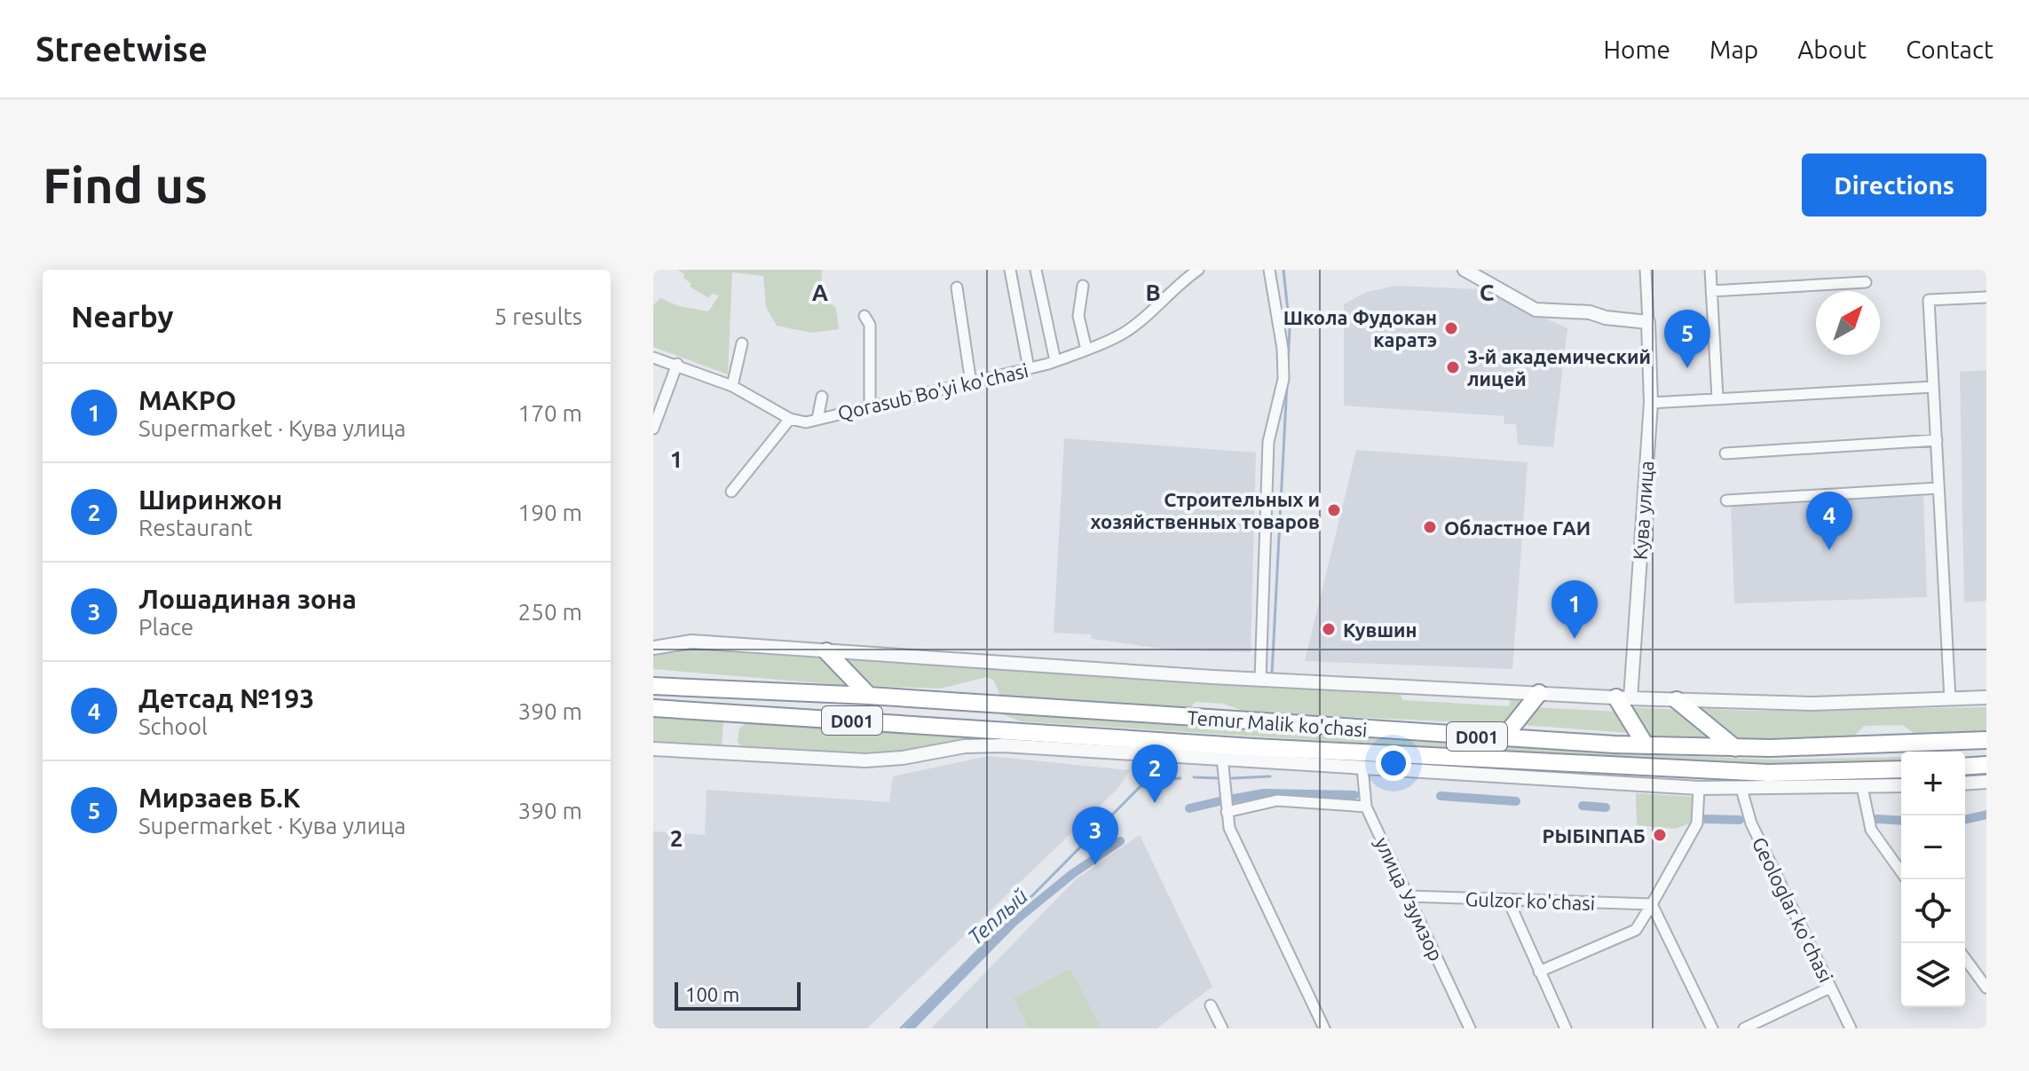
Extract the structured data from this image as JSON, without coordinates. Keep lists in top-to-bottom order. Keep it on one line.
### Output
{"streets":{"highway":["D001","Temur Malik ko'chasi"],"street":["Qorasub Bo'yi ko'chasi","Кува улица","улица Узумзор","Gulzor ko'chasi","Geologlar ko'chasi"]},"crossings":[["улица Узумзор","Gulzor ko'chasi"]],"water":["Теплый"],"places":["Школа Фудокан каратэ","3-й академический лицей","Строительных и хозяйственных товаров","Областное ГАИ","Кувшин","РЫБINПАБ"],"scale_bar":"100 m","north":"top right","page":{"header":"Streetwise","nav":["Home","Map","About","Contact"],"buttons":"Directions","title":"Find us","heading":["Nearby","5 results"],"pins":["5","4","1","2","3"],"list":[{"mark":"1","name":"МАКРО","note":"Supermarket · Кува улица","value":"170 m"},{"mark":"2","name":"Ширинжон","note":"Restaurant","value":"190 m"},{"mark":"3","name":"Лошадиная зона","note":"Place","value":"250 m"},{"mark":"4","name":"Детсад №193","note":"School","value":"390 m"},{"mark":"5","name":"Мирзаев Б.К","note":"Supermarket · Кува улица","value":"390 m"}],"map_buttons":["+","−"],"scale":"100 m"},"grid":{"columns":["A","B","C"],"rows":["1","2"]}}
